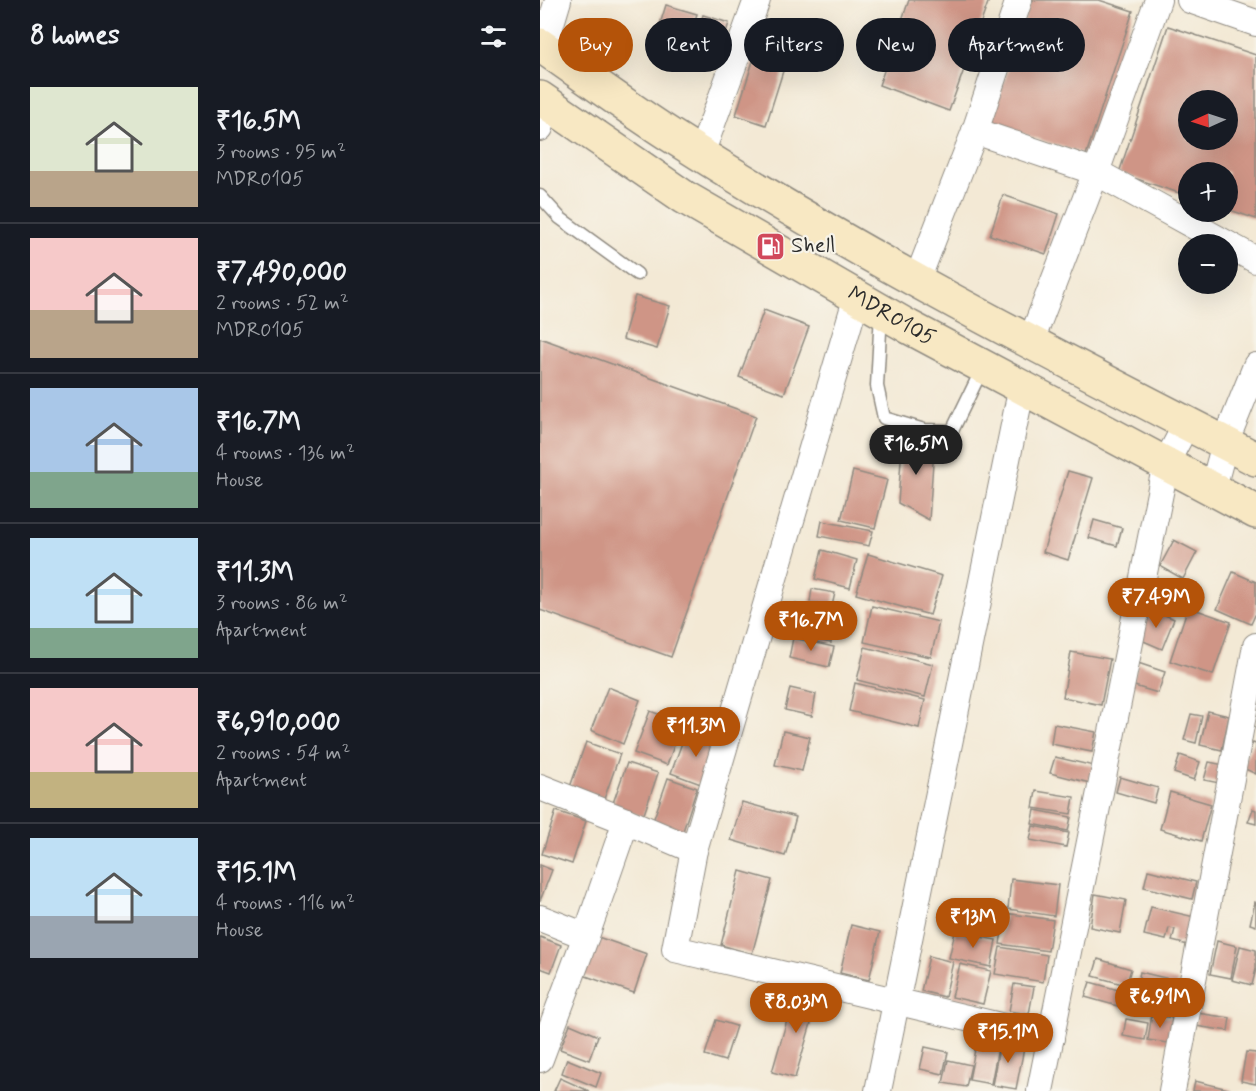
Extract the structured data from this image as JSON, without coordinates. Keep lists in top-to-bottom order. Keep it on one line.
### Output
{"streets":{"main road":["MDR0105"]},"places":{"fuel station":["Shell"]},"north":"left","page":{"heading":"8 homes","chip":["Buy","Rent","Filters","New","Apartment"],"list":[{"name":"₹16.5M","note":"3 rooms · 95 m² · MDR0105"},{"name":"₹7,490,000","note":"2 rooms · 52 m² · MDR0105"},{"name":"₹16.7M","note":"4 rooms · 136 m² · House"},{"name":"₹11.3M","note":"3 rooms · 86 m² · Apartment"},{"name":"₹6,910,000","note":"2 rooms · 54 m² · Apartment"},{"name":"₹15.1M","note":"4 rooms · 116 m² · House"}],"map_buttons":["+","−"],"price":["₹16.5M","₹7.49M","₹16.7M","₹11.3M","₹13M","₹6.91M","₹8.03M","₹15.1M"]}}
